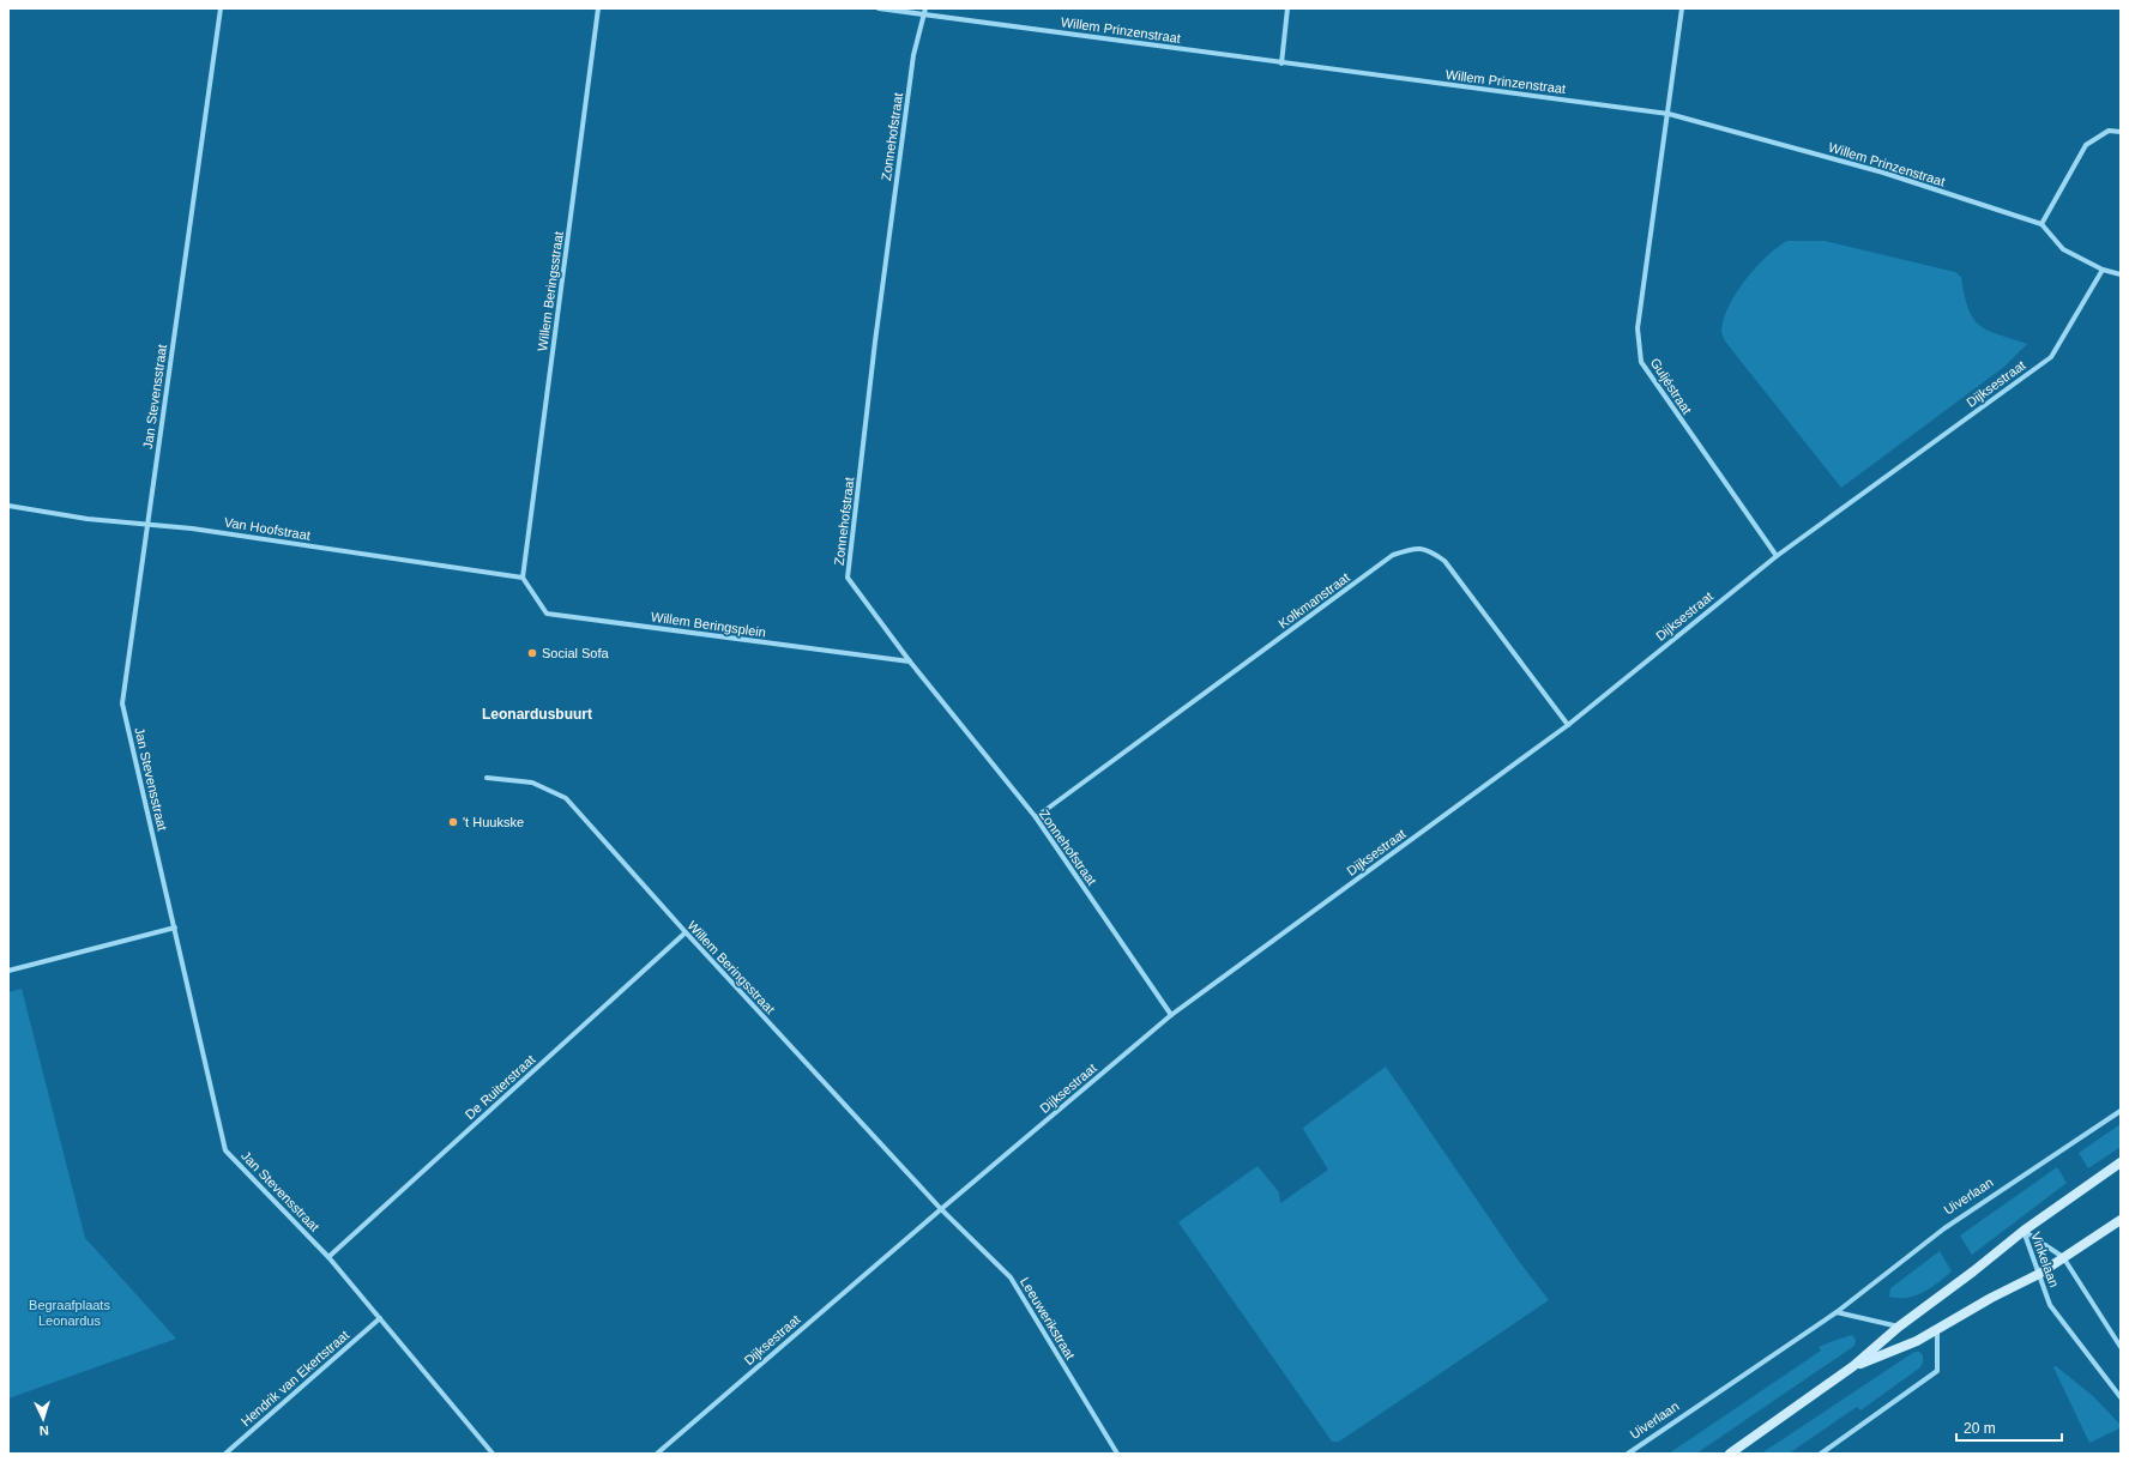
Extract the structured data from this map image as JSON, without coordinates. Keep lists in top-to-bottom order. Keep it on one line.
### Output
{"streets":{"street":["Willem Prinzenstraat","Zonnehofstraat","Willem Beringsstraat","Dijksestraat","Guljéstraat","Jan Stevensstraat","Van Hoofstraat","Kolkmanstraat","Willem Beringsplein","De Ruiterstraat","Uiverlaan","Vinkelaan","Leeuwerikstraat","Hendrik van Ekertstraat"]},"crossings":[["Willem Prinzenstraat","Zonnehofstraat"],["Willem Prinzenstraat","Guljéstraat"],["Zonnehofstraat","Dijksestraat"],["Zonnehofstraat","Kolkmanstraat"],["Zonnehofstraat","Willem Beringsplein"],["Willem Beringsstraat","Dijksestraat"],["Willem Beringsstraat","Van Hoofstraat"],["Willem Beringsstraat","Willem Beringsplein"],["Willem Beringsstraat","De Ruiterstraat"],["Willem Beringsstraat","Leeuwerikstraat"],["Dijksestraat","Guljéstraat"],["Dijksestraat","Kolkmanstraat"],["Dijksestraat","Leeuwerikstraat"],["Jan Stevensstraat","Van Hoofstraat"],["Jan Stevensstraat","De Ruiterstraat"],["Jan Stevensstraat","Hendrik van Ekertstraat"],["Van Hoofstraat","Willem Beringsplein"]],"districts":["Leonardusbuurt"],"parks":["Begraafplaats Leonardus"],"places":["Social Sofa","'t Huukske"],"scale_bar":"20 m","north":"bottom"}
